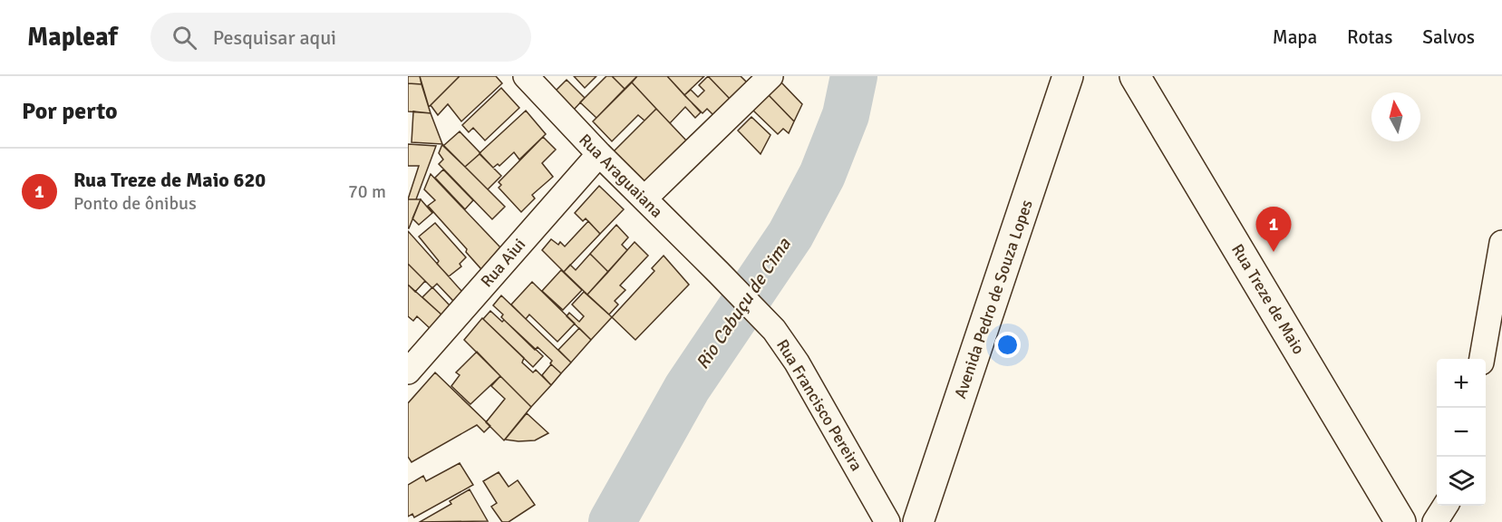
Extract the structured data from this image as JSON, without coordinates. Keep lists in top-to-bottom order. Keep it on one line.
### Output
{"streets":{"street":["Rua Araguaiana","Rua Aiui","Avenida Pedro de Souza Lopes","Rua Treze de Maio","Rua Francisco Pereira"]},"crossings":[["Rua Araguaiana","Rua Aiui"],["Rua Araguaiana","Rua Francisco Pereira"]],"water":["Rio Cabuçu de Cima"],"north":"top","page":{"header":"Mapleaf","search":"Pesquisar aqui","nav":["Mapa","Rotas","Salvos"],"heading":"Por perto","list":[{"mark":"1","name":"Rua Treze de Maio 620","note":"Ponto de ônibus","value":"70 m"}],"pins":"1","map_buttons":["+","−"]}}
